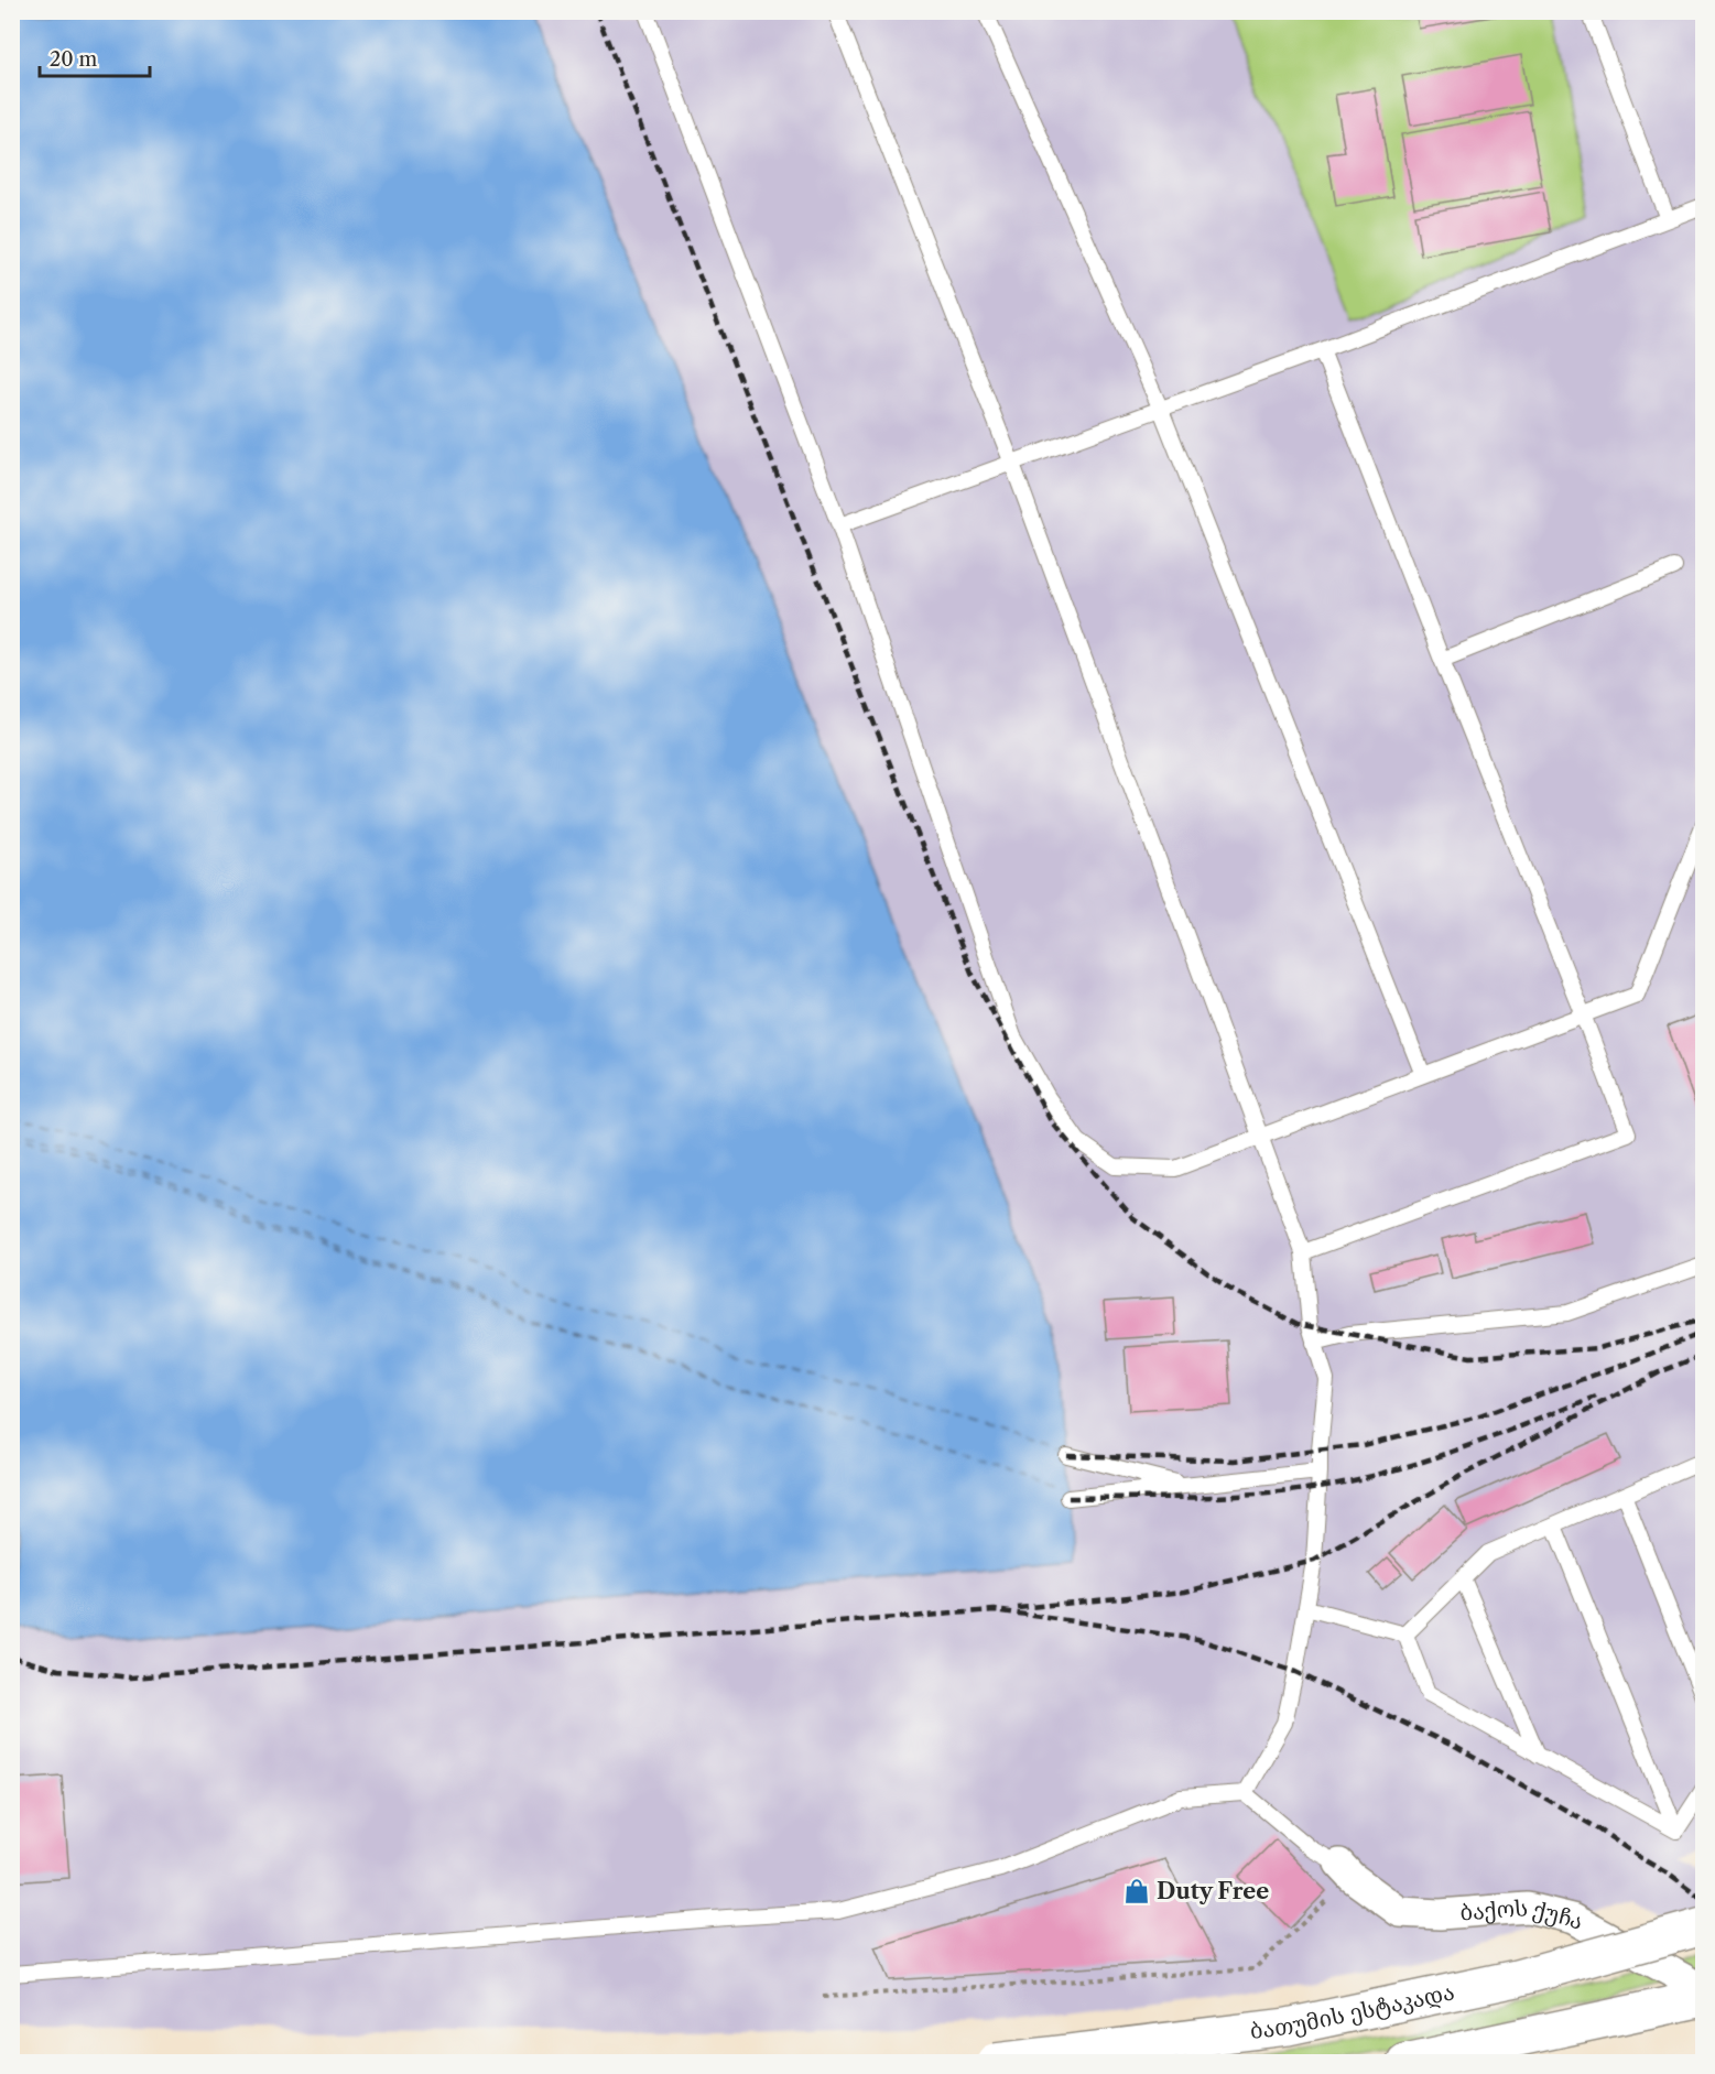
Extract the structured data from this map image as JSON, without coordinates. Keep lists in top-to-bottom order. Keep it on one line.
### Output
{"streets":{"main road":["ბათუმის ესტაკადა"],"street":["ბაქოს ქუჩა"]},"places":{"shop":["Duty Free"]},"scale_bar":"20 m"}
